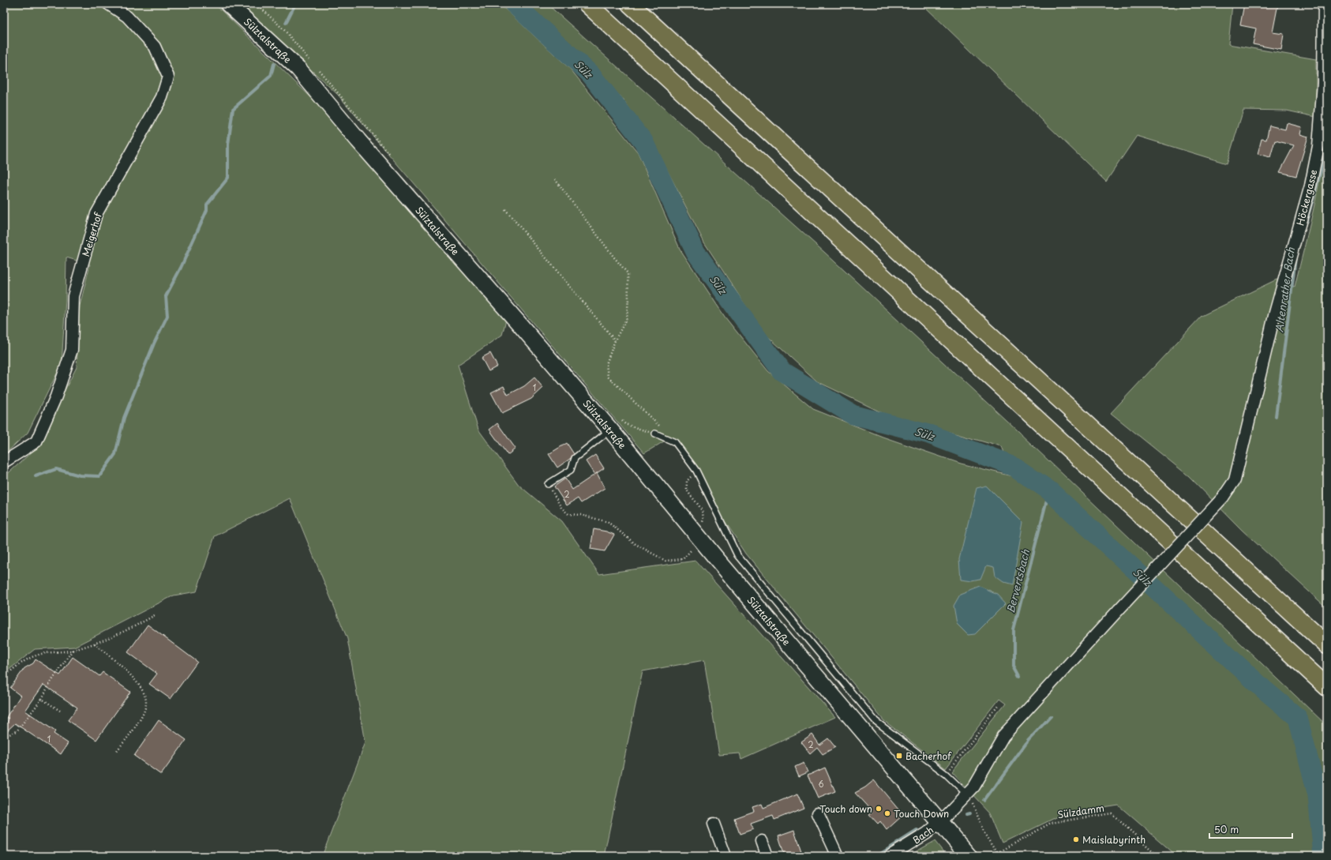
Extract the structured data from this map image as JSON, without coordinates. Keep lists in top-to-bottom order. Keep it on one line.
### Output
{"streets":{"main road":["Sülztalstraße"],"street":["Höckergasse","Meigerhof","Bach"],"path":["Sülzdamm"]},"crossings":[["Sülztalstraße","Bach"],["Höckergasse","Bach"]],"water":["Sülz","Altenrather Bach","Bervertsbach"],"places":{"transit":["Bacherhof"],"other":["Touch down","Touch Down","Maislabyrinth"]},"house_numbers":["1","2","1","2","6"],"scale_bar":"50 m"}
